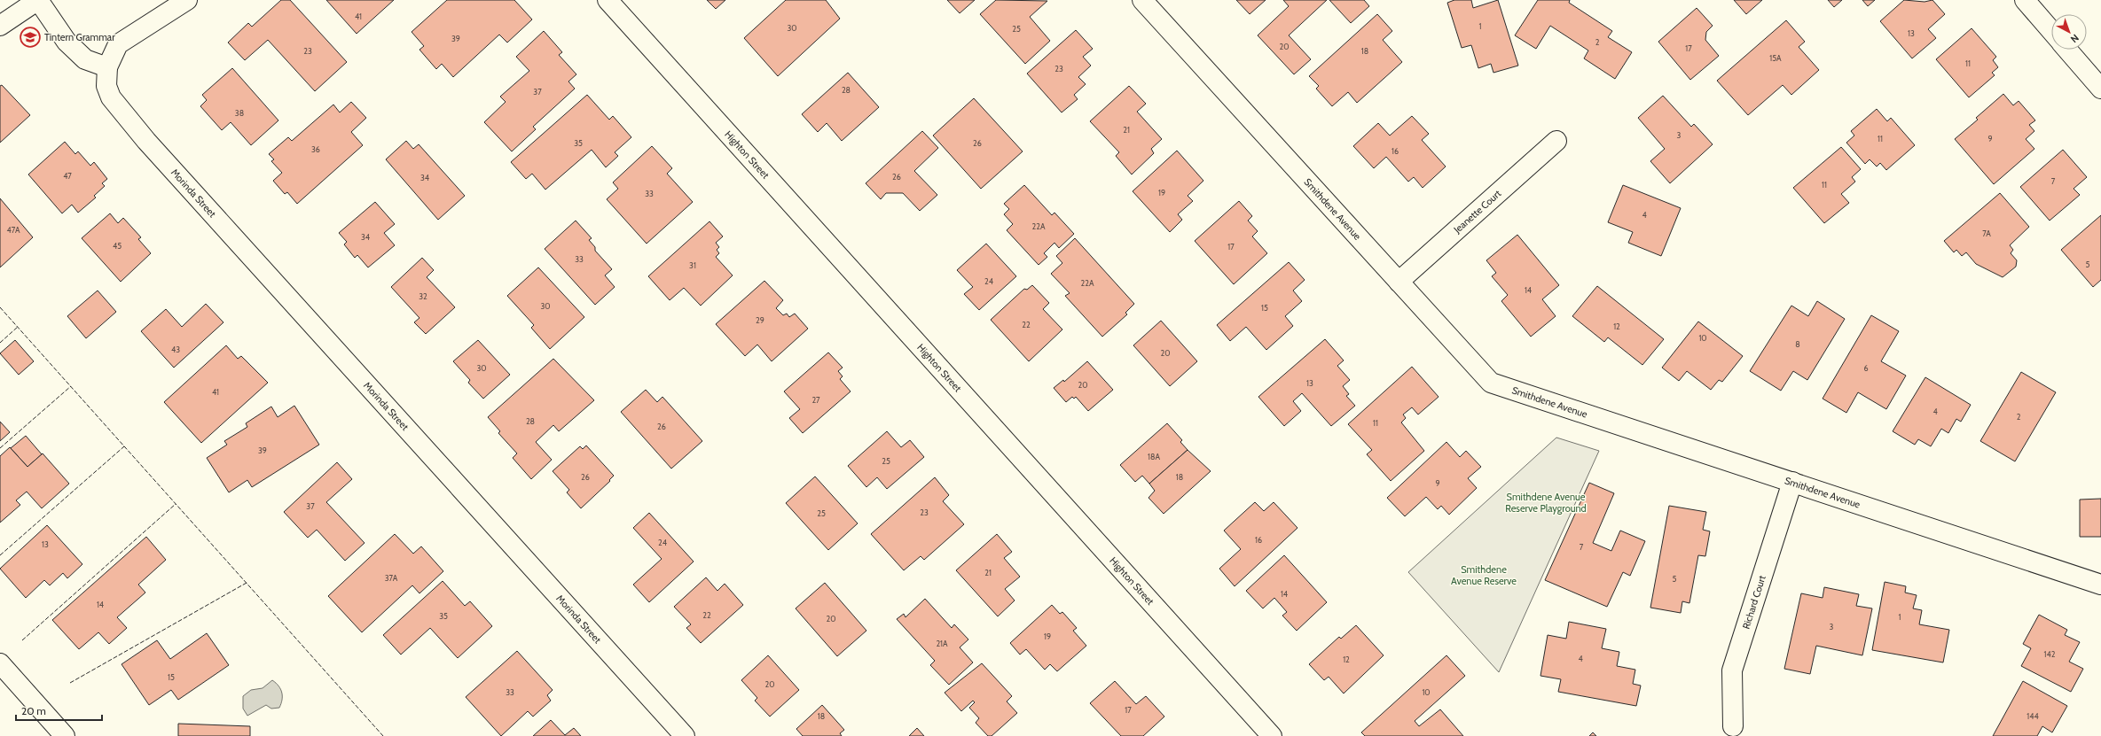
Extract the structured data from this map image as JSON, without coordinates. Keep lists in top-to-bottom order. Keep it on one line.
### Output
{"streets":{"street":["Highton Street","Morinda Street","Smithdene Avenue","Jeanette Court","Richard Court"]},"crossings":[["Smithdene Avenue","Jeanette Court"],["Smithdene Avenue","Richard Court"]],"parks":["Smithdene Avenue Reserve Playground","Smithdene Avenue Reserve"],"places":{"school or university":["Tintern Grammar"]},"house_numbers":["41","1","30","25","13","39","2","20","17","23","18","15A","11","23","28","37","38","21","3","11","9","35","26","36","16","47","26","34","7","11","19","33","4","22A","47A","7A","34","45","17","33","5","31","24","22A","14","32","30","15","29","22","12","10","8","43","20","30","6","13","20","41","27","4","2","28","11","26","39","18A","25","26","18","9","37","23","25","16","24","13","7","21","37A","5","14","14","22","35","1","20","3","19","21A","142","4","12","15","20","33","10","17","18","144"],"scale_bar":"20 m","north":"bottom right"}
